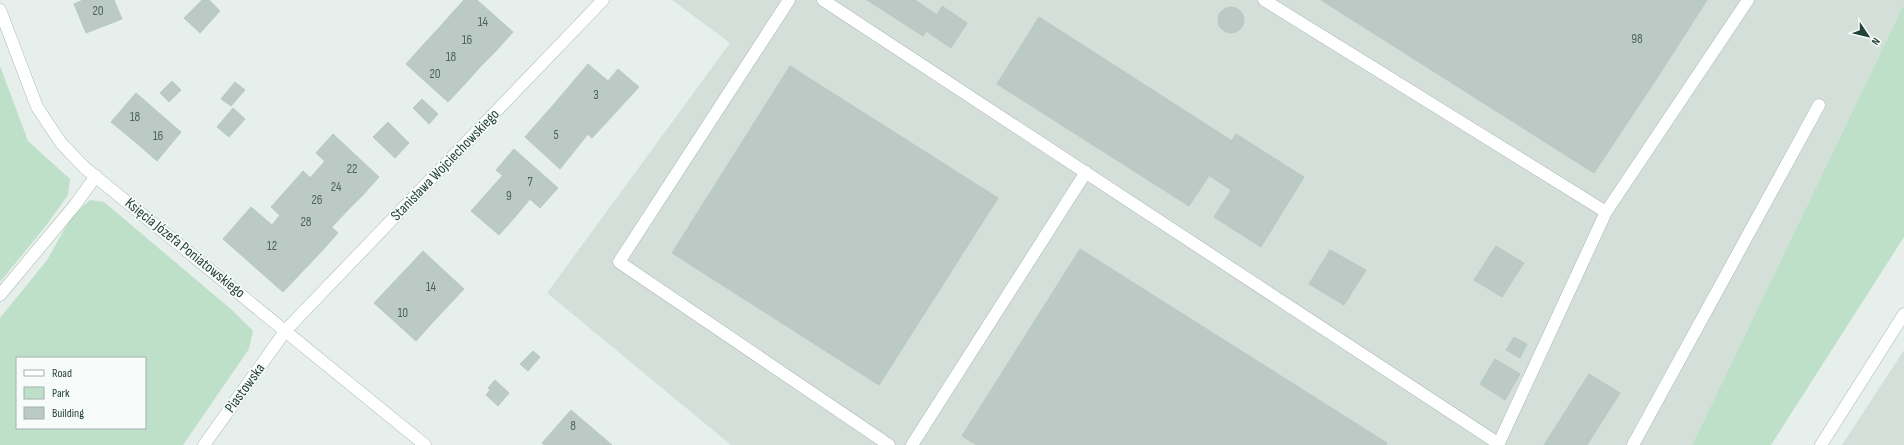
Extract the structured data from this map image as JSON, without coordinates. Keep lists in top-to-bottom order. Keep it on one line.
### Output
{"streets":{"street":["Stanisława Wojciechowskiego","Księcia Józefa Poniatowskiego","Piastowska"]},"crossings":[["Stanisława Wojciechowskiego","Księcia Józefa Poniatowskiego"],["Stanisława Wojciechowskiego","Piastowska"],["Księcia Józefa Poniatowskiego","Piastowska"]],"house_numbers":["20","14","98","16","18","20","3","18","5","16","22","7","24","9","26","28","12","14","10","8"],"legend":["Road","Park","Building"],"north":"bottom right"}
